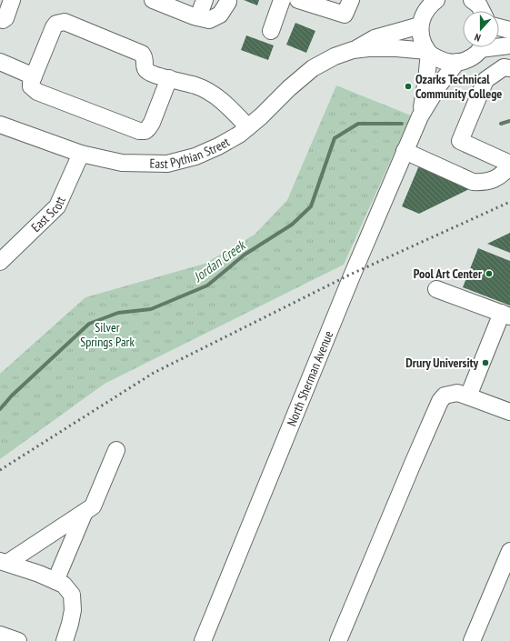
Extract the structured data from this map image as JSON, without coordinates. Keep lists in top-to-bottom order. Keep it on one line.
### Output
{"streets":{"street":["East Pythian Street","East Scott","North Sherman Avenue"]},"crossings":[["East Pythian Street","East Scott"],["East Pythian Street","North Sherman Avenue"]],"water":["Jordan Creek"],"parks":["Silver Springs Park"],"places":["Ozarks Technical Community College","Pool Art Center","Drury University"],"north":"bottom"}
